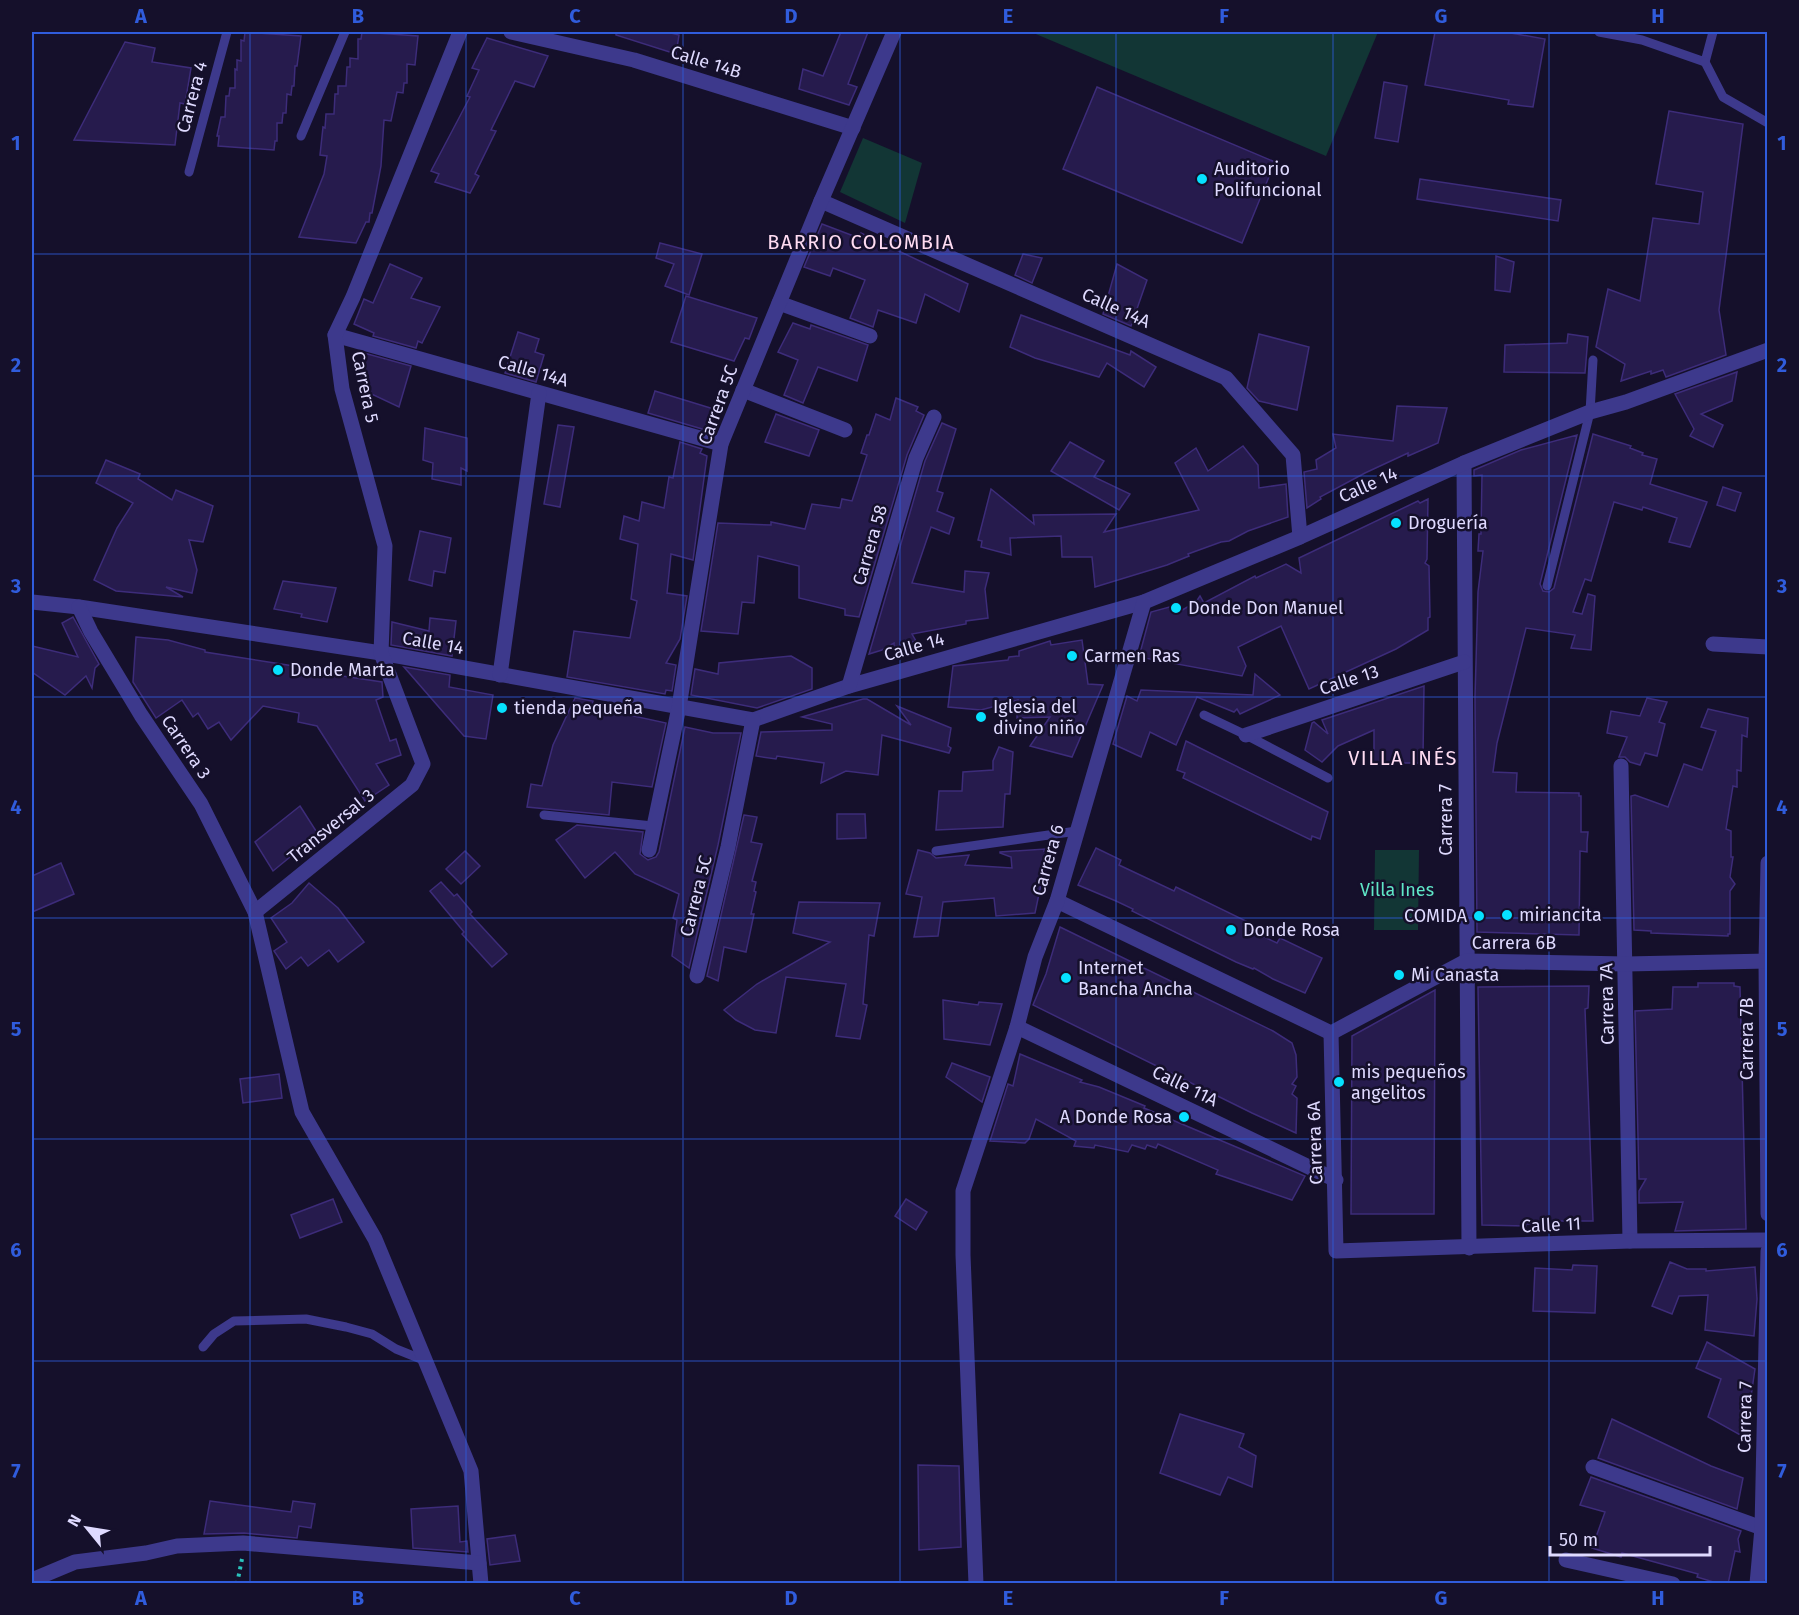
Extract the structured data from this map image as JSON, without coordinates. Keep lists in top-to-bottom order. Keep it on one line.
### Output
{"streets":{"street":["Calle 14B","Calle 14A","Carrera 5","Carrera 5C","Calle 14","Carrera 58","Calle 13","Carrera 3","Carrera 7","Transversal 3","Carrera 6","Carrera 6B","Carrera 7A","Carrera 7B","Calle 11A","Carrera 6A","Calle 11"],"lane":["Carrera 4"]},"crossings":[["Calle 14B","Carrera 5C"],["Calle 14A","Carrera 5"],["Calle 14A","Carrera 5C"],["Calle 14A","Calle 14"],["Carrera 5","Calle 14"],["Carrera 5","Transversal 3"],["Carrera 5C","Calle 14"],["Calle 14","Carrera 58"],["Calle 14","Carrera 3"],["Calle 14","Carrera 7"],["Calle 14","Carrera 6"],["Calle 13","Carrera 7"],["Carrera 3","Transversal 3"],["Carrera 7","Carrera 6B"],["Carrera 7","Calle 11"],["Carrera 6","Calle 11A"],["Carrera 6B","Carrera 7A"],["Carrera 6B","Carrera 7B"],["Carrera 6B","Carrera 6A"],["Carrera 7A","Calle 11"],["Calle 11A","Carrera 6A"],["Carrera 6A","Calle 11"]],"districts":["BARRIO COLOMBIA","VILLA INÉS"],"parks":["Villa Ines"],"places":["Auditorio Polifuncional","Droguería","Donde Don Manuel","Carmen Ras","Donde Marta","tienda pequeña","Iglesia del divino niño","miriancita","COMIDA","Donde Rosa","Mi Canasta","Internet Bancha Ancha","mis pequeños angelitos","A Donde Rosa"],"scale_bar":"50 m","north":"top left","grid":{"columns":["A","B","C","D","E","F","G","H"],"rows":["1","2","3","4","5","6","7"]}}
